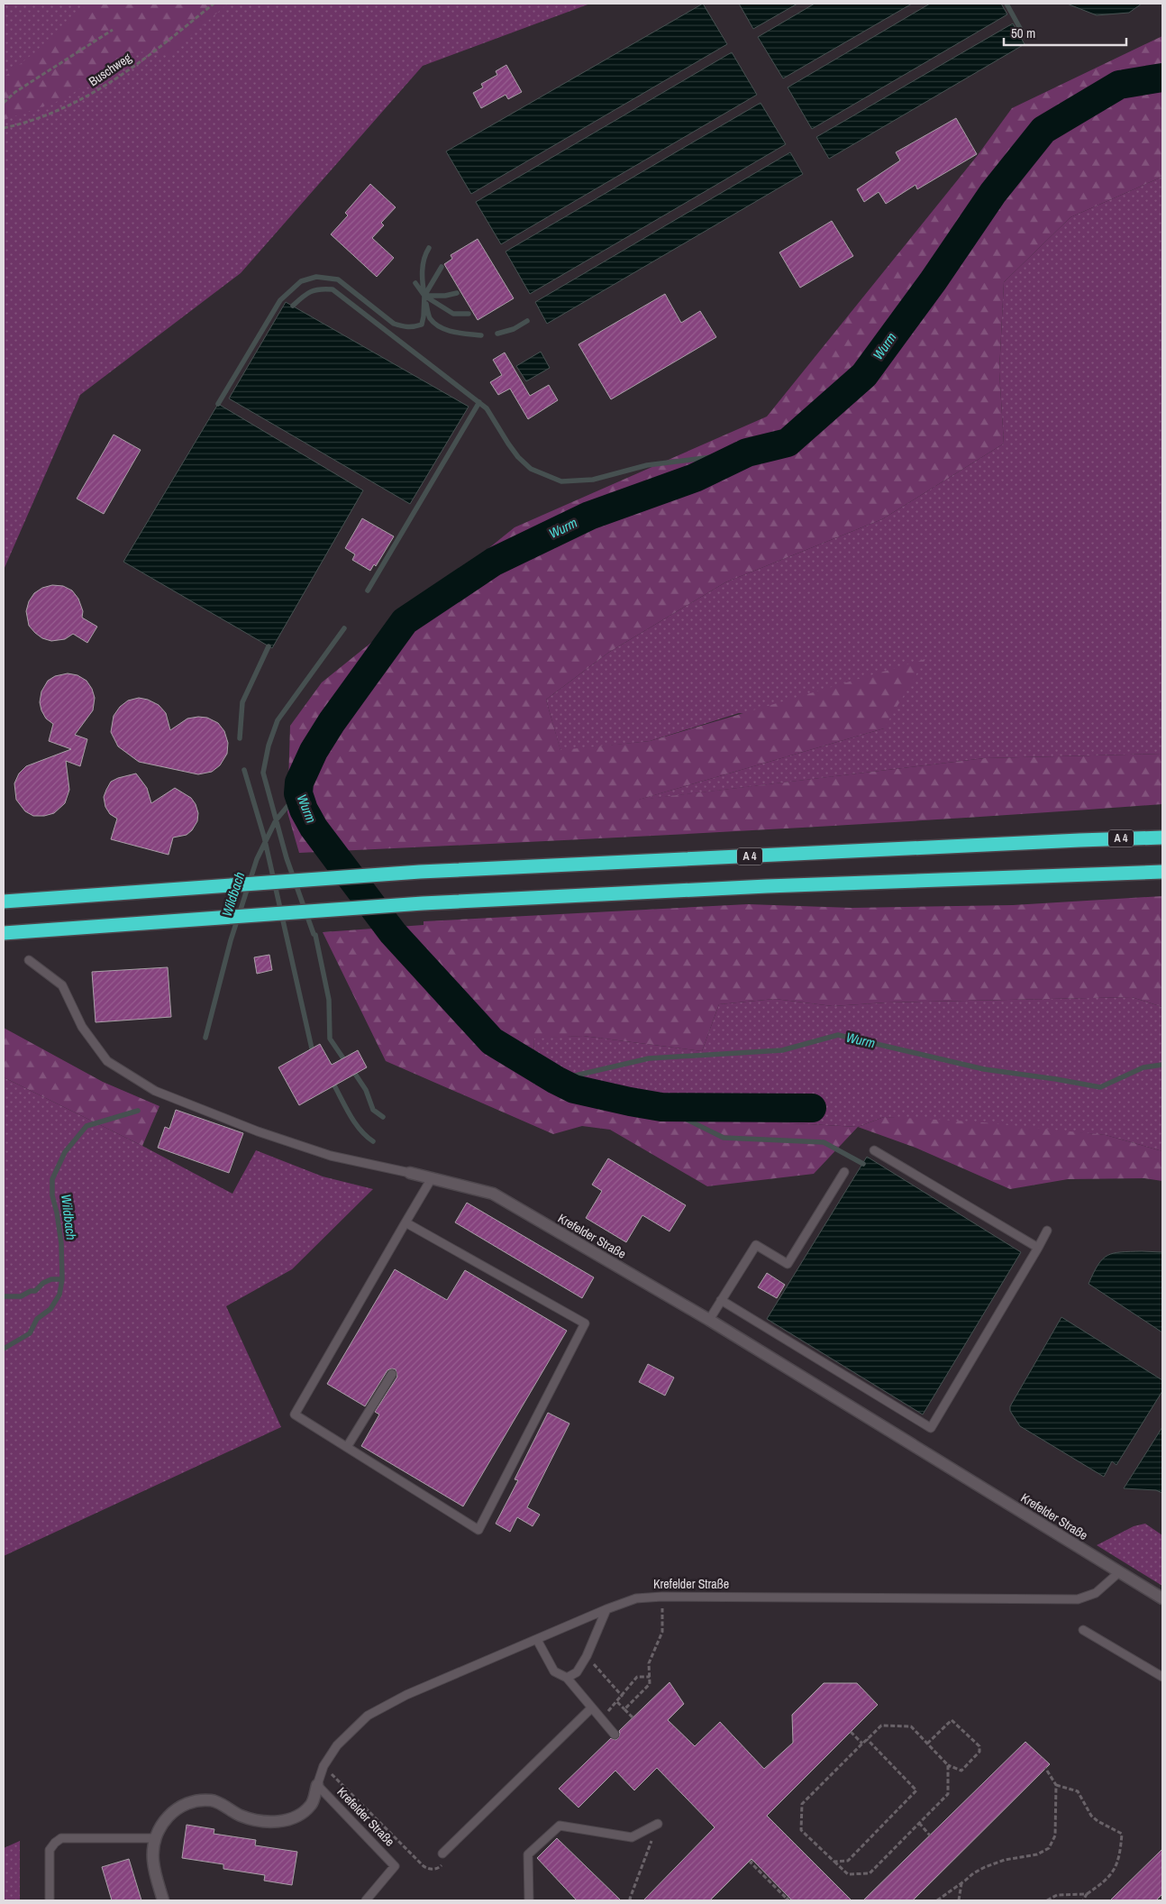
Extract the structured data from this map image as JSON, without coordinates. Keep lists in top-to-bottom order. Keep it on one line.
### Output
{"streets":{"highway":["A 4"],"street":["Krefelder Straße"],"path":["Buschweg"]},"water":["Wurm","Wildbach"],"scale_bar":"50 m"}
